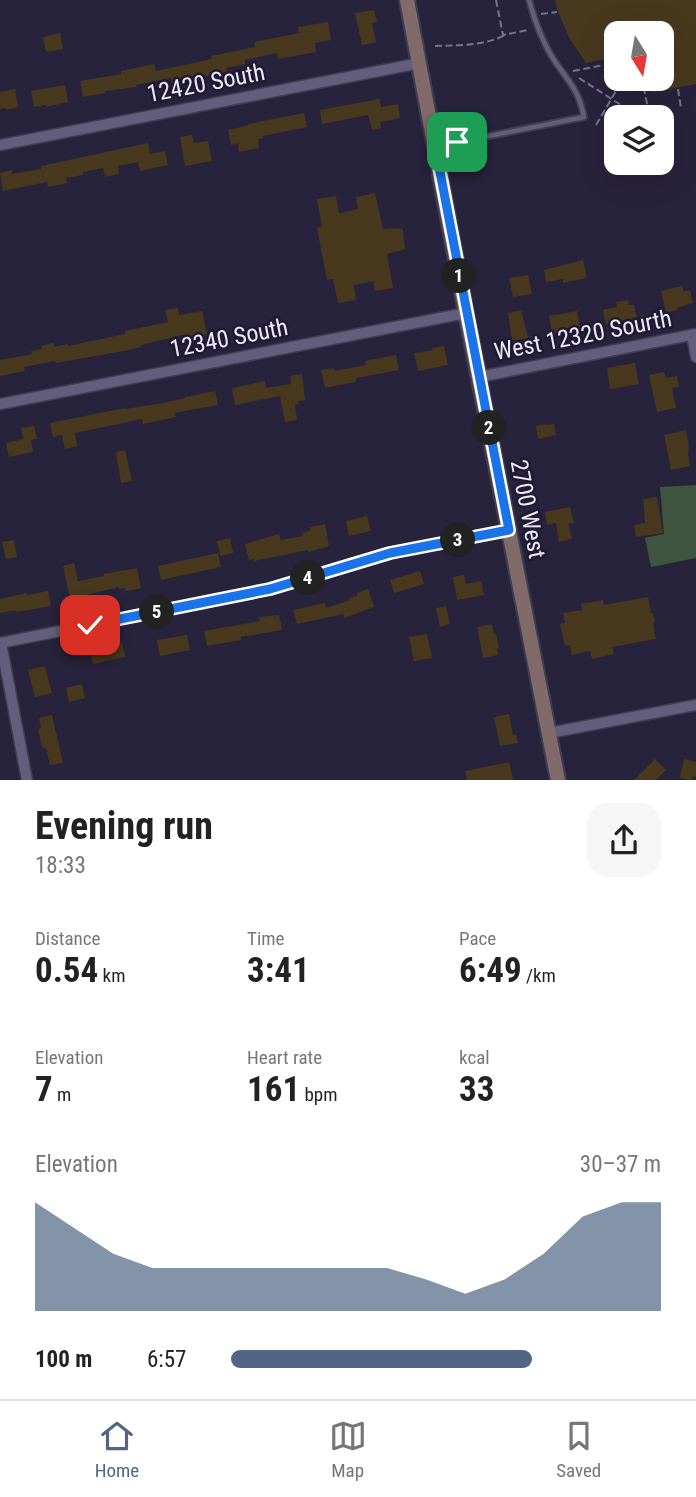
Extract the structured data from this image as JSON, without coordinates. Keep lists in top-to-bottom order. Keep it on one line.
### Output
{"streets":{"main road":["2700 West"],"street":["12420 South","West 12320 Sourth","12340 South"]},"crossings":[["12420 South","2700 West"],["West 12320 Sourth","2700 West"],["12340 South","2700 West"]],"north":"bottom","page":{"pins":["1","2","3","4","5"],"heading":["Evening run","18:33"],"stats":[["Distance","0.54 km"],["Time","3:41"],["Pace","6:49 /km"],["Elevation","7 m"],["Heart rate","161 bpm"],["kcal","33"]],"chart":["Elevation","30–37 m"],"list":[{"name":"100 m","note":"6:57"}],"tabs":["Home","Map","Saved"]}}
